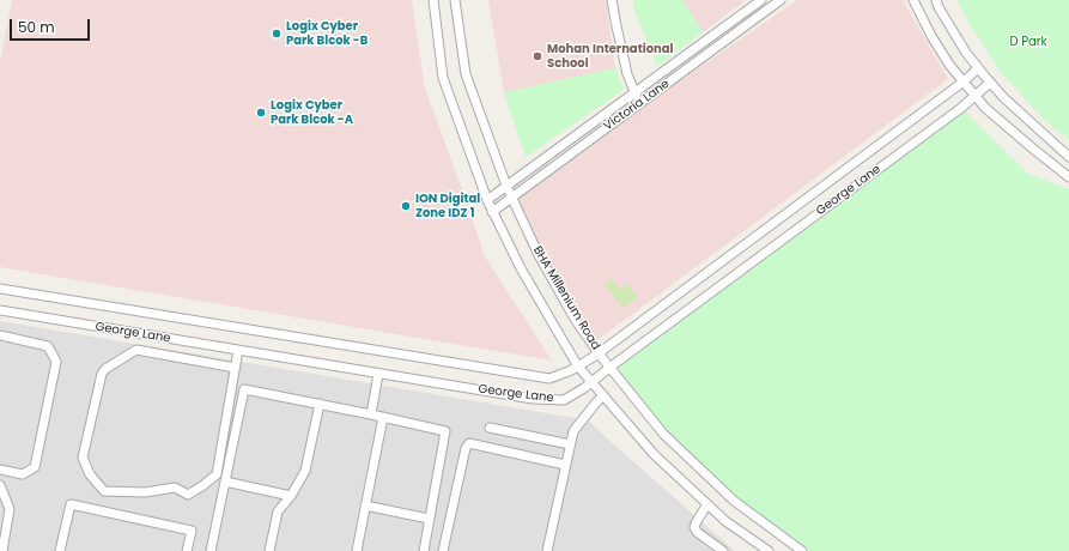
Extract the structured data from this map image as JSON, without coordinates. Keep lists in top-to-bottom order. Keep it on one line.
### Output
{"streets":{"street":["Victoria Lane","George Lane","BHA Millenium Road"]},"crossings":[["Victoria Lane","BHA Millenium Road"],["George Lane","BHA Millenium Road"]],"parks":["D Park"],"places":["Logix Cyber Park Blcok -B","Mohan International School","Logix Cyber Park Blcok -A","ION Digital Zone IDZ 1"],"scale_bar":"50 m"}
